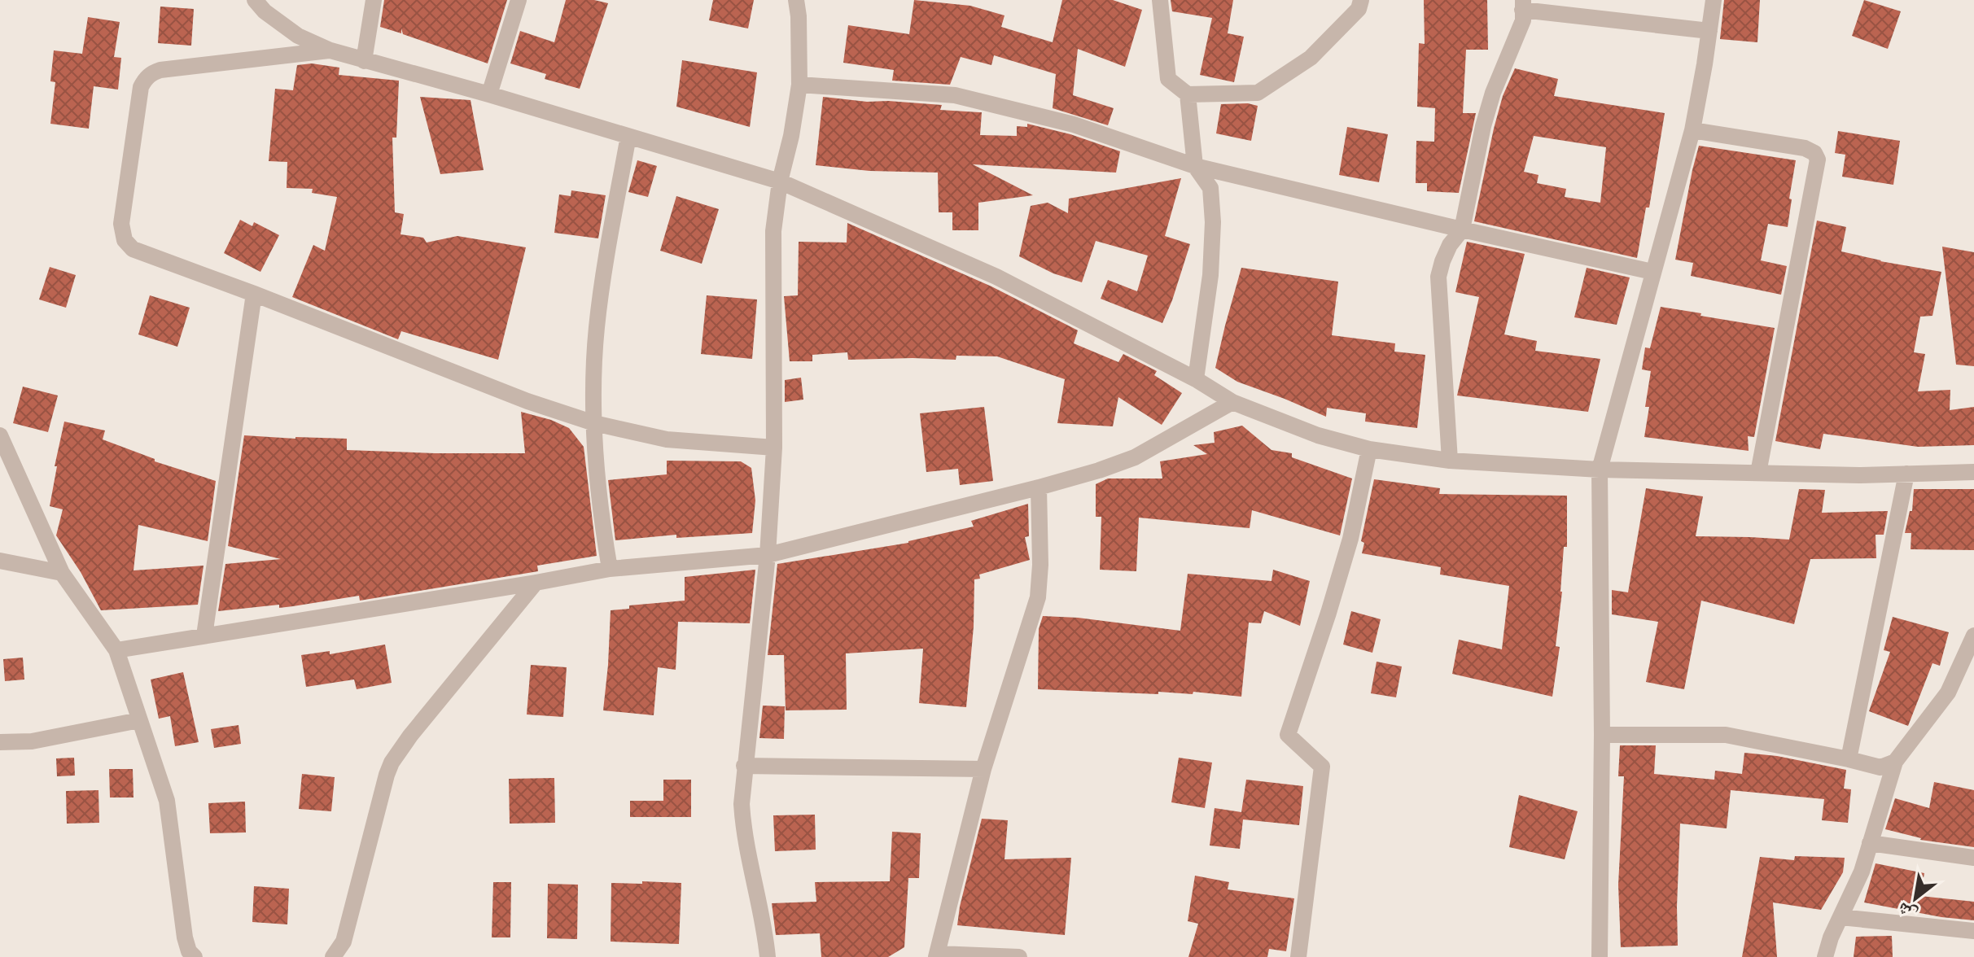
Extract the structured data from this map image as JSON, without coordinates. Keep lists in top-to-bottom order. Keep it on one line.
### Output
{"north":"bottom left"}
